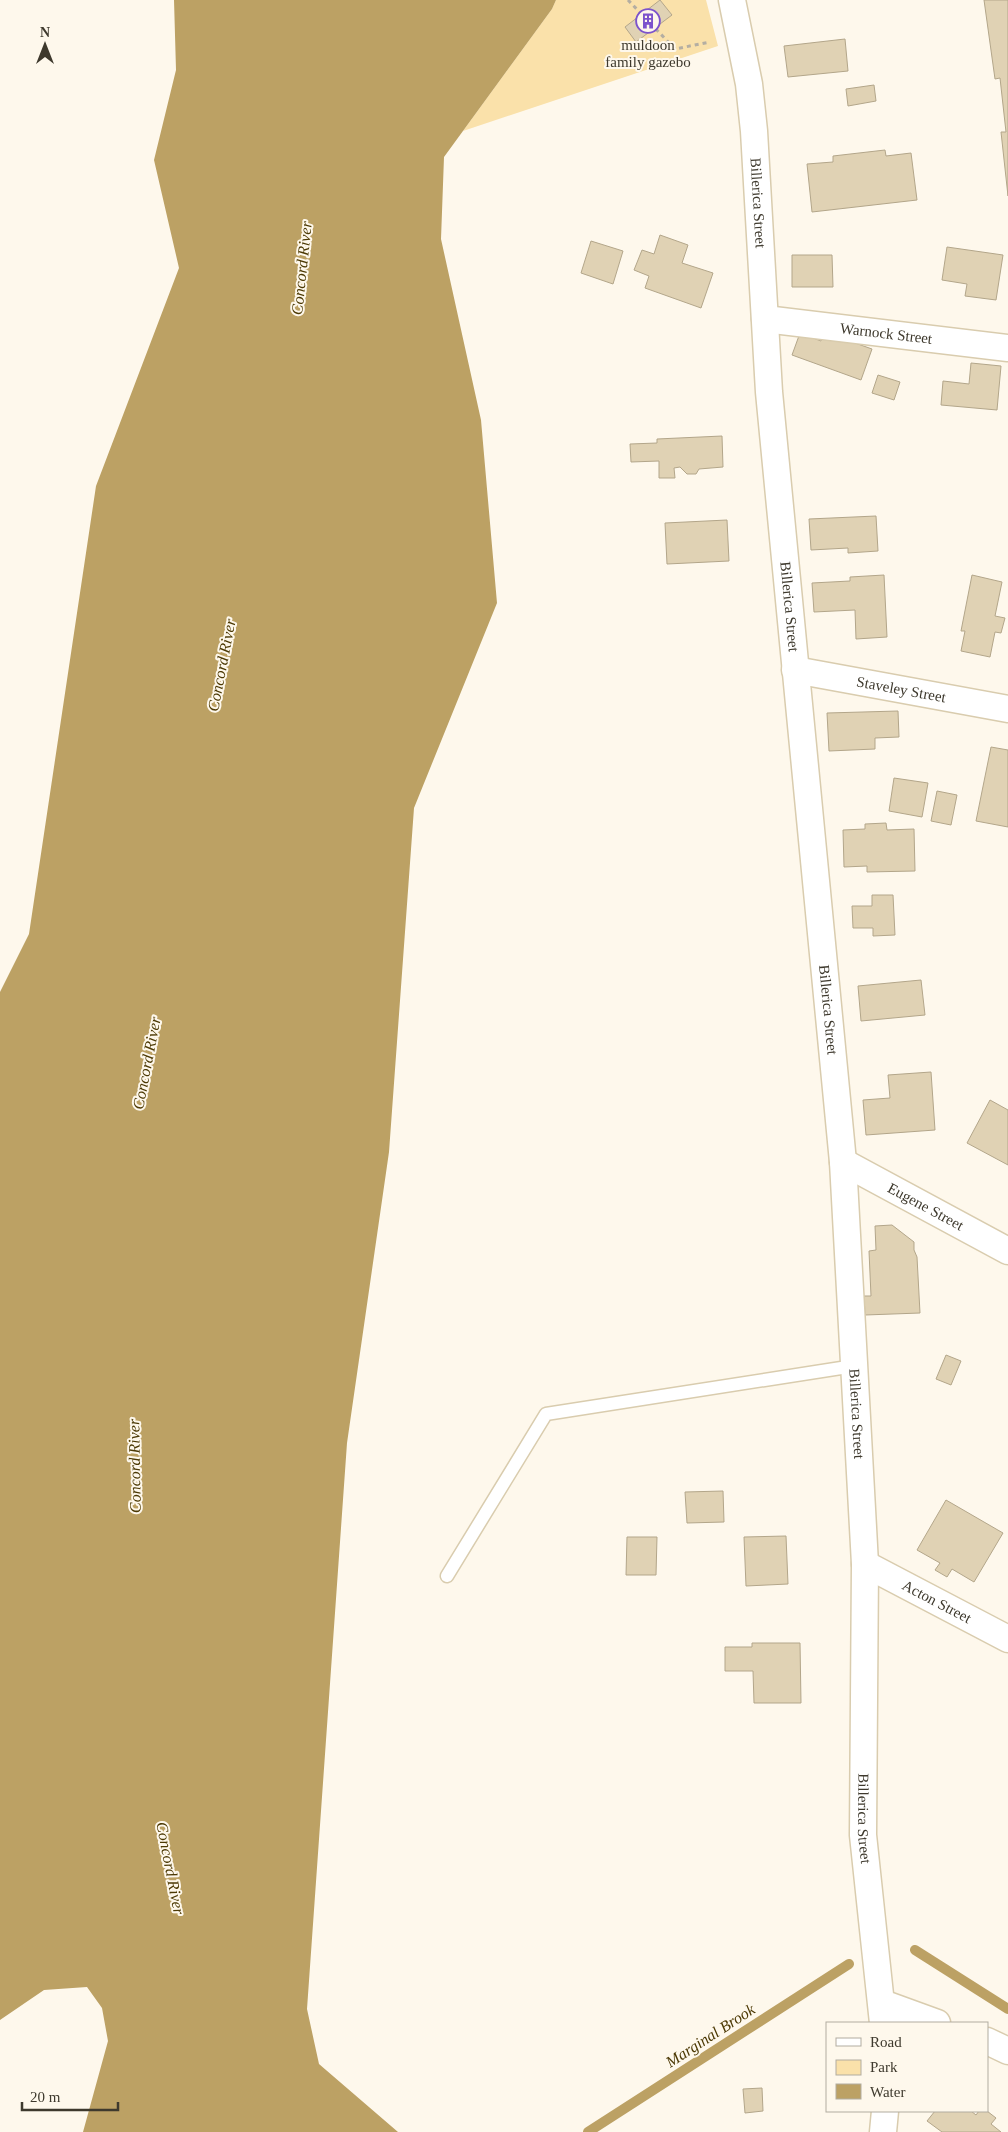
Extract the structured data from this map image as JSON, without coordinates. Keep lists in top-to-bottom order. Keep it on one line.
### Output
{"streets":{"street":["Billerica Street","Warnock Street","Staveley Street","Eugene Street","Acton Street"]},"crossings":[["Billerica Street","Warnock Street"],["Billerica Street","Staveley Street"],["Billerica Street","Eugene Street"],["Billerica Street","Acton Street"]],"water":["Concord River","Marginal Brook"],"places":{"building":["muldoon family gazebo"]},"legend":["Road","Park","Water"],"scale_bar":"20 m","north":"top"}
